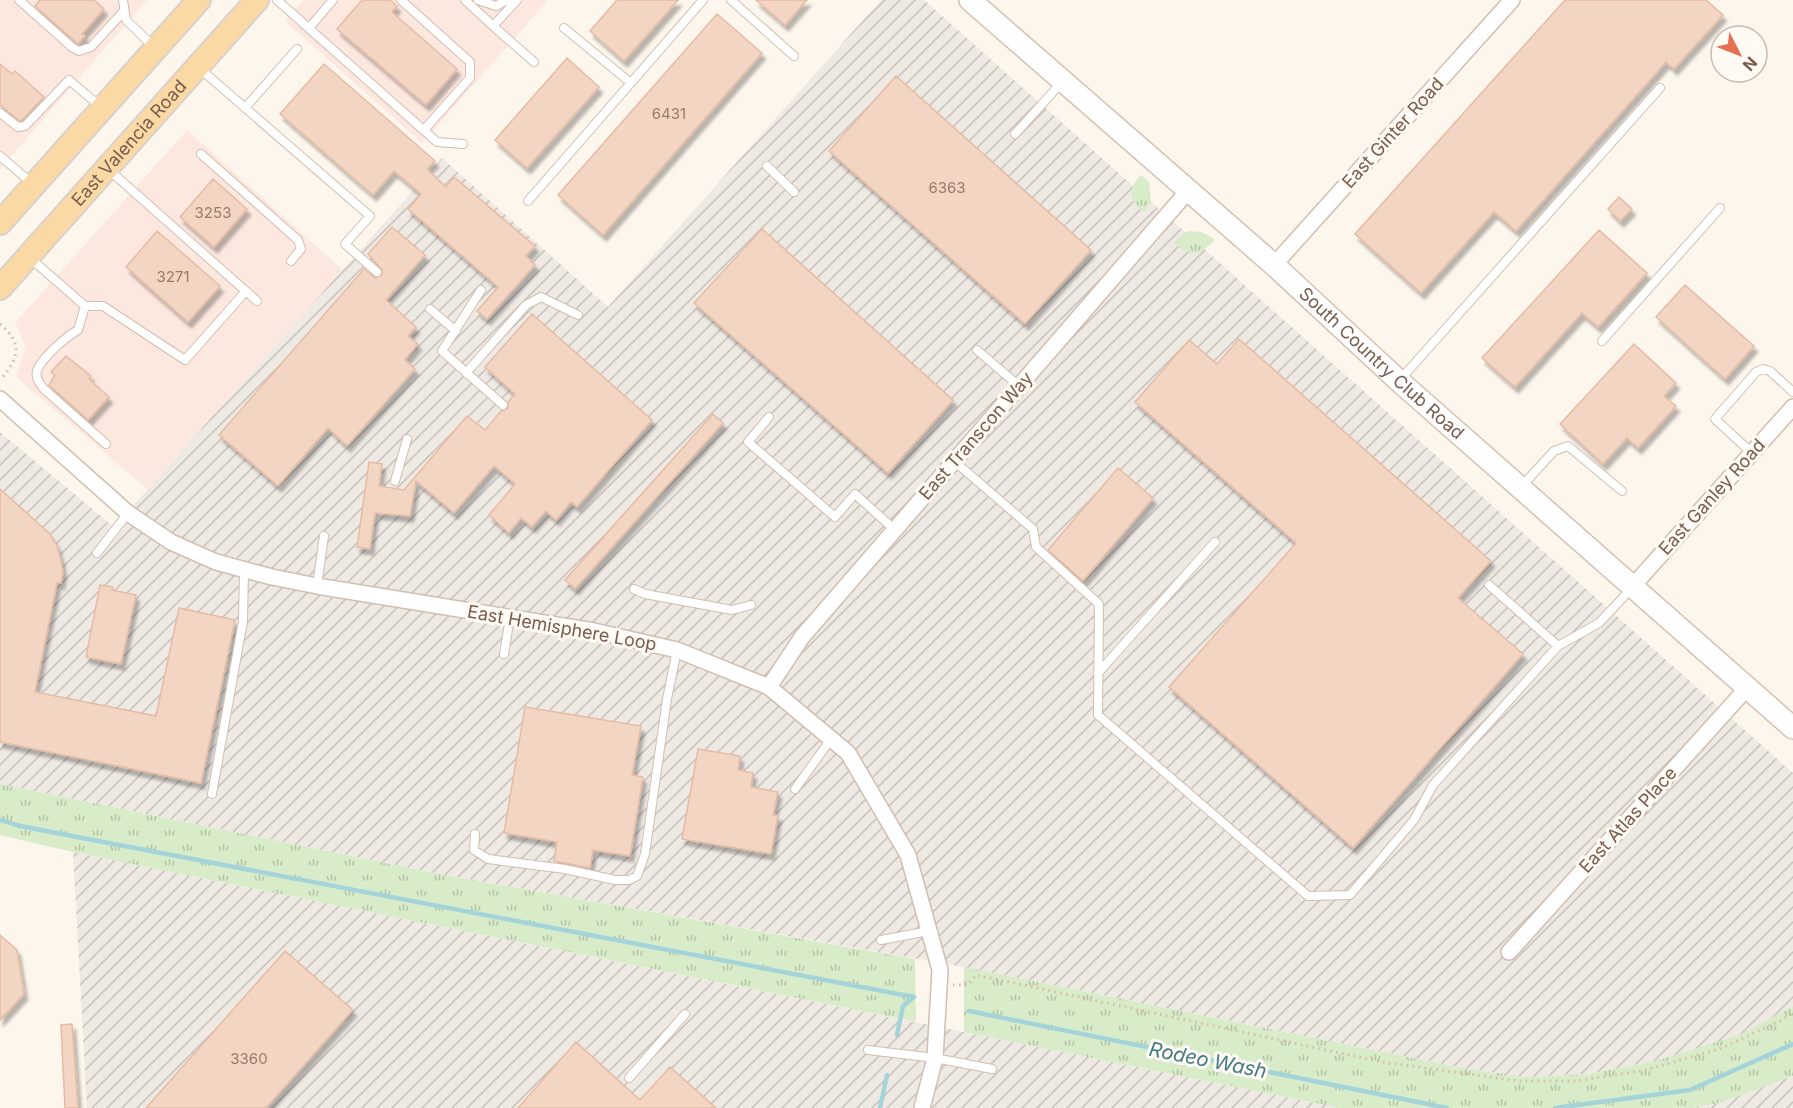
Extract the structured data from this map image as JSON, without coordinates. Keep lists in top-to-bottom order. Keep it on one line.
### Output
{"streets":{"main road":["East Valencia Road"],"street":["East Ginter Road","South Country Club Road","East Transcon Way","East Ganley Road","East Hemisphere Loop","East Atlas Place"]},"crossings":[["East Ginter Road","South Country Club Road"],["South Country Club Road","East Transcon Way"],["South Country Club Road","East Ganley Road"],["South Country Club Road","East Atlas Place"],["East Transcon Way","East Hemisphere Loop"]],"water":["Rodeo Wash"],"house_numbers":["6431","6363","3253","3271","3360"],"north":"bottom right"}
